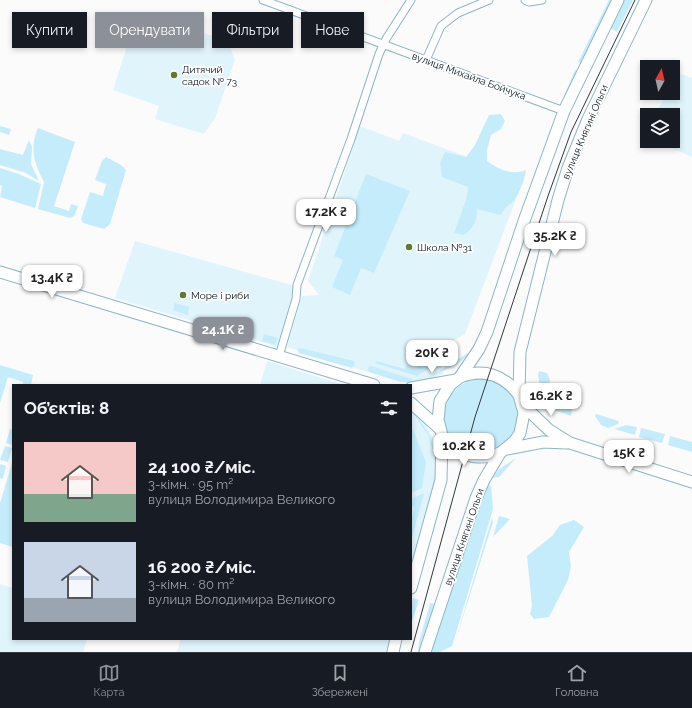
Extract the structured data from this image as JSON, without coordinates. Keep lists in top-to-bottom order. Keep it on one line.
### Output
{"streets":{"main road":["вулиця Княгині Ольги"],"street":["вулиця Михайла Бойчука"]},"places":["Дитячий садок № 73","Школа №31","Море і риби"],"north":"top","page":{"chip":["Купити","Орендувати","Фільтри","Нове"],"price":["17.2K ₴","35.2K ₴","13.4K ₴","24.1K ₴","20K ₴","16.2K ₴","10.2K ₴","15K ₴"],"heading":"Об’єктів: 8","list":[{"name":"24 100 ₴/міс.","note":"3-кімн. · 95 m² · вулиця Володимира Великого"},{"name":"16 200 ₴/міс.","note":"3-кімн. · 80 m² · вулиця Володимира Великого"}],"tabs":["Карта","Збережені","Головна"]}}
